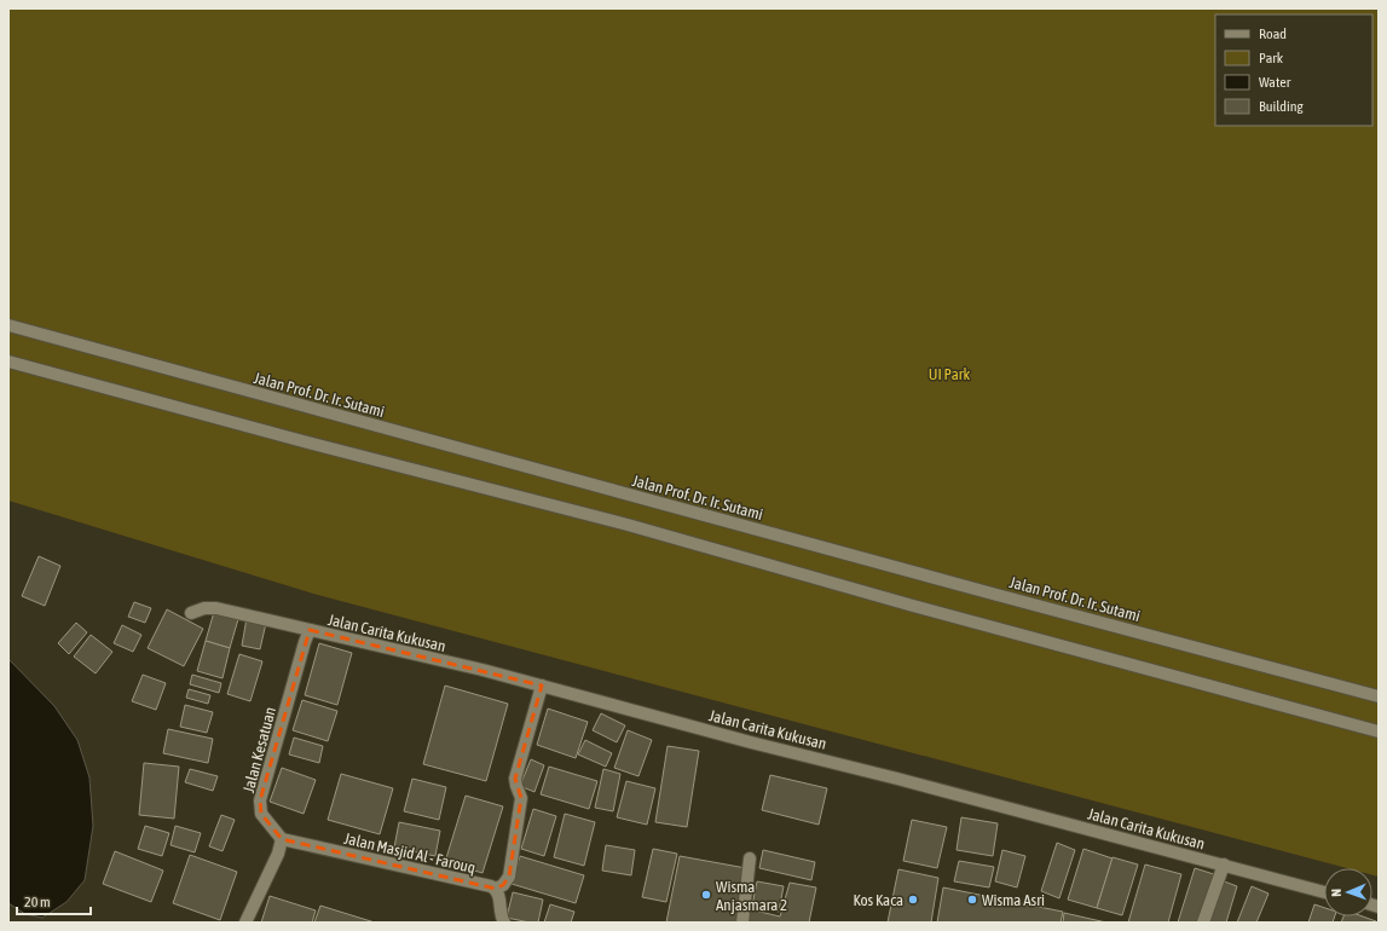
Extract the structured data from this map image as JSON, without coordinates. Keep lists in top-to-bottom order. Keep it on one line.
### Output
{"streets":{"street":["Jalan Prof. Dr. Ir. Sutami","Jalan Carita Kukusan","Jalan Kesatuan","Jalan Masjid Al - Farouq"]},"crossings":[["Jalan Carita Kukusan","Jalan Kesatuan"],["Jalan Kesatuan","Jalan Masjid Al - Farouq"]],"parks":["UI Park"],"places":["Wisma Anjasmara 2","Kos Kaca","Wisma Asri"],"legend":["Road","Park","Water","Building"],"scale_bar":"20 m","north":"left"}
